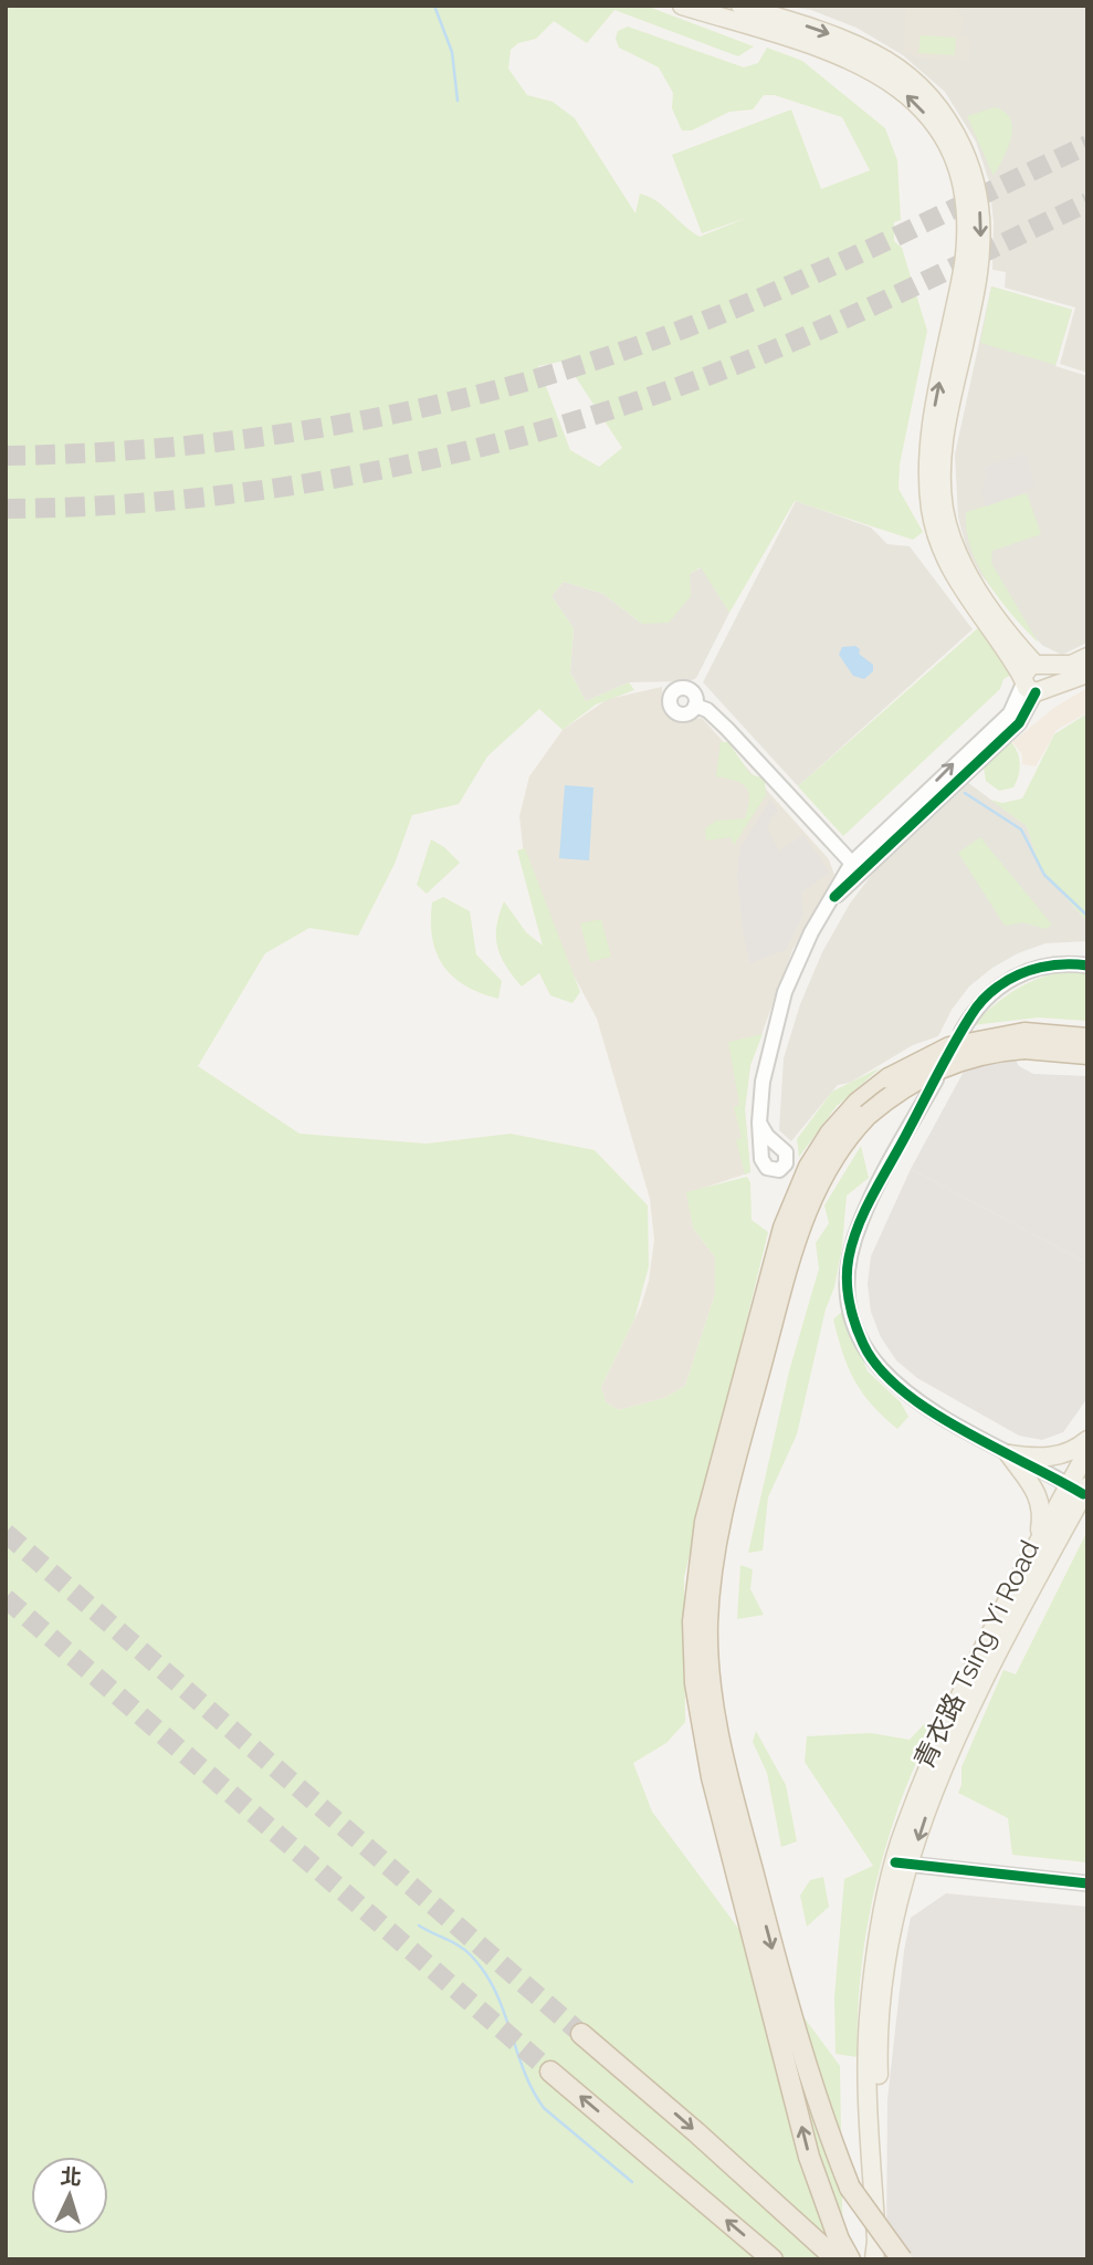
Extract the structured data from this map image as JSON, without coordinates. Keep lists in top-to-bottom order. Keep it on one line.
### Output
{"streets":{"main road":["青衣路 Tsing Yi Road"]},"north":"top"}
